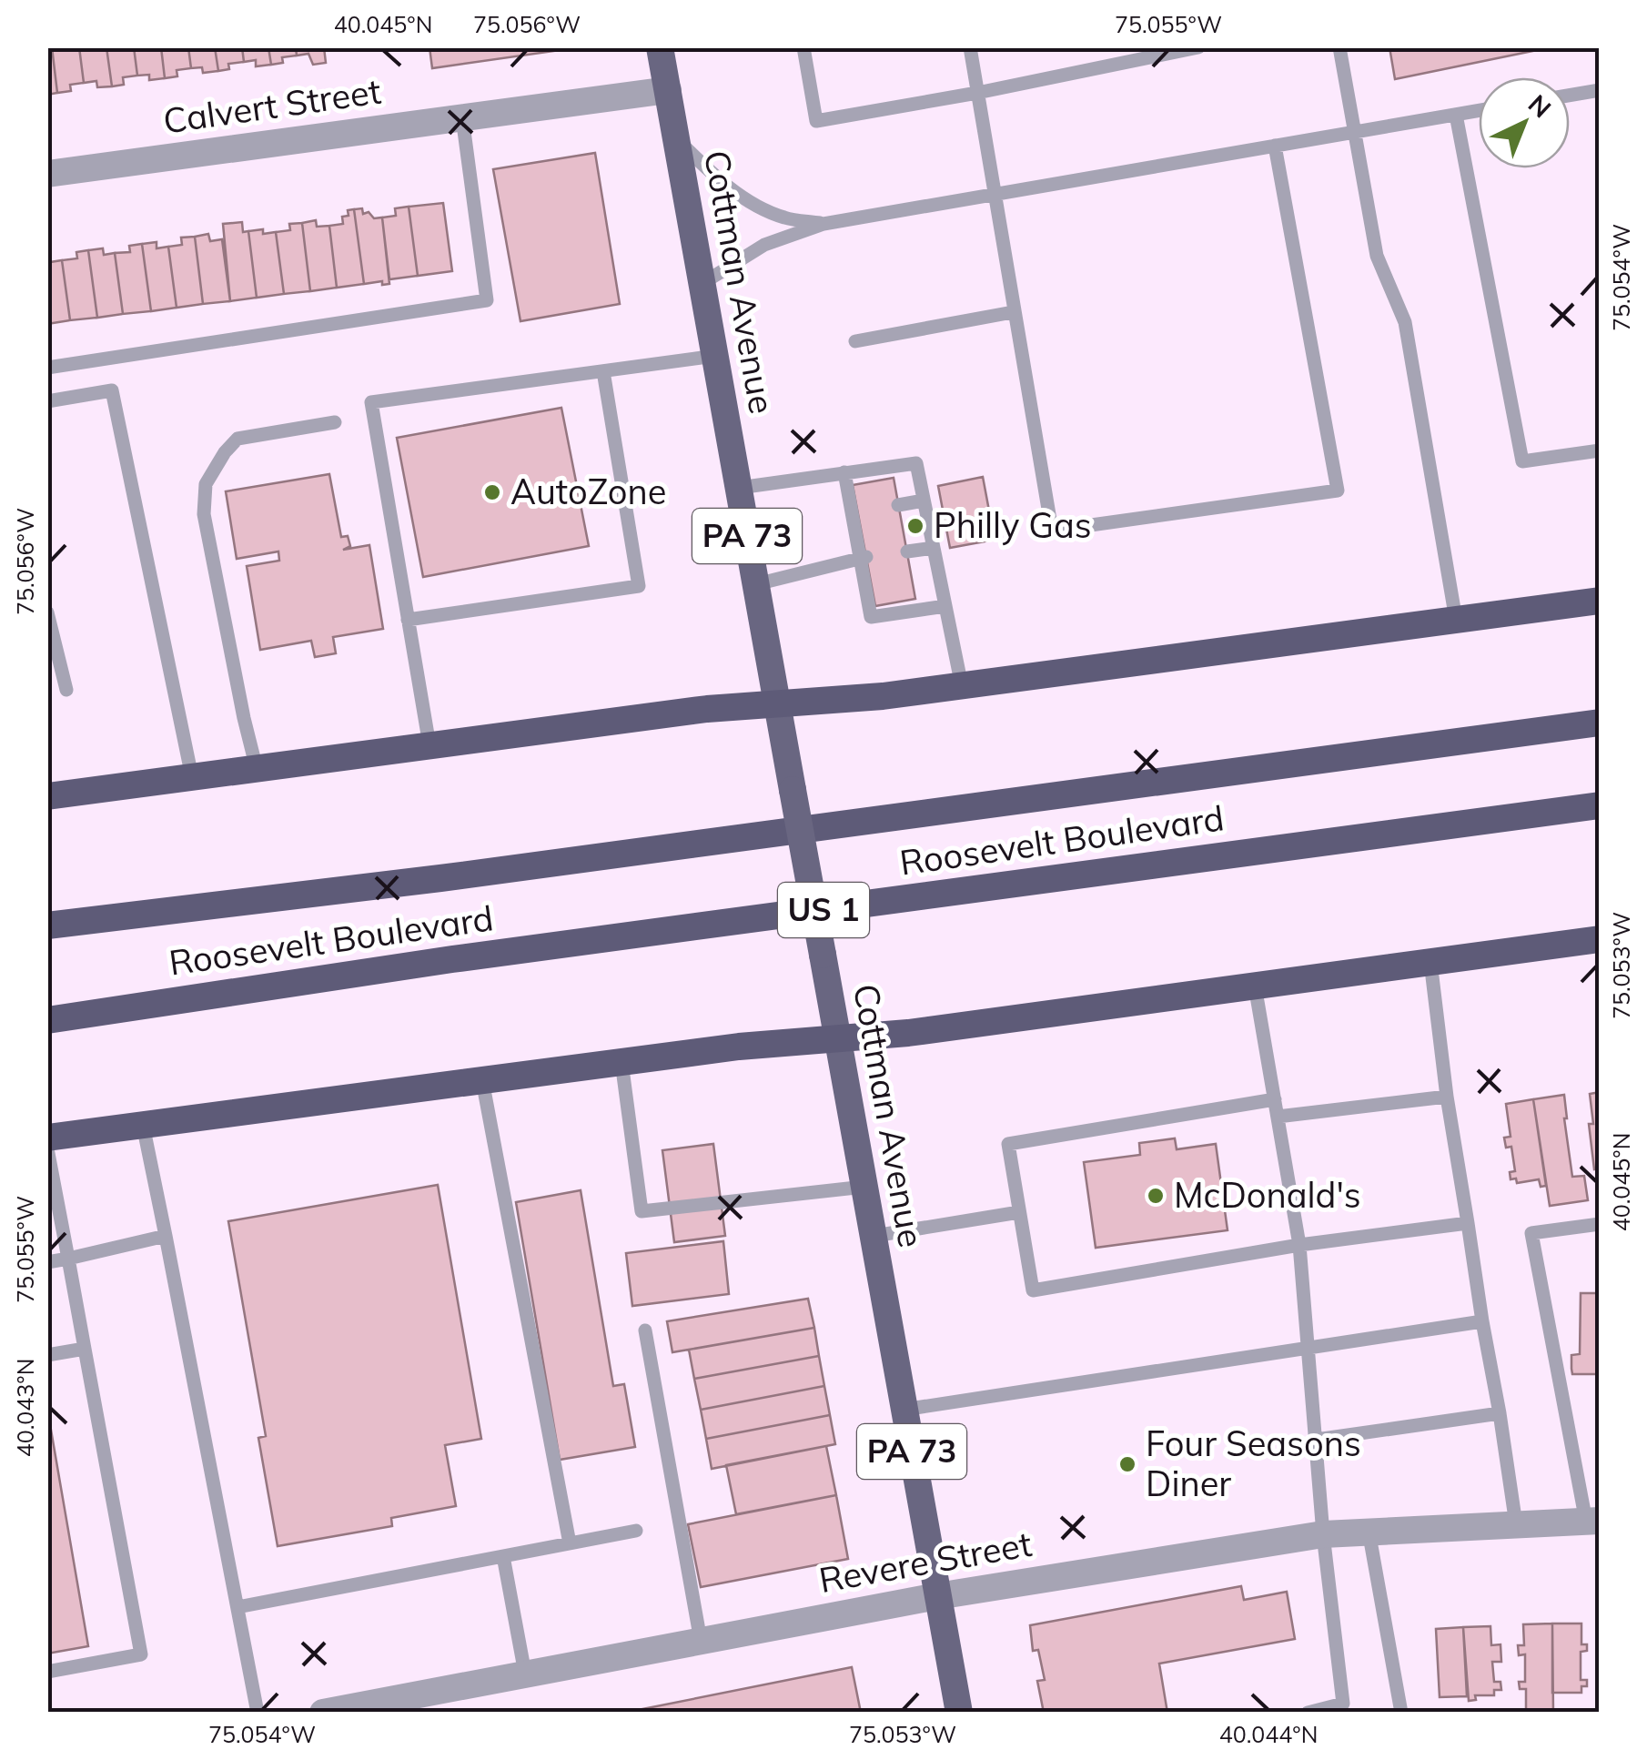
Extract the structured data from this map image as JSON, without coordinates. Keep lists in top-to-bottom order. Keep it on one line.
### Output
{"streets":{"highway":["Roosevelt Boulevard","US 1"],"main road":["Cottman Avenue","PA 73"],"street":["Calvert Street","Revere Street"]},"crossings":[["Calvert Street","Cottman Avenue"],["Cottman Avenue","Revere Street"]],"places":["AutoZone","Philly Gas","McDonald's","Four Seasons Diner"],"north":"top right","coordinates":["40.045°N","75.056°W","75.055°W","75.054°W","75.053°W","40.043°N","40.044°N"]}
